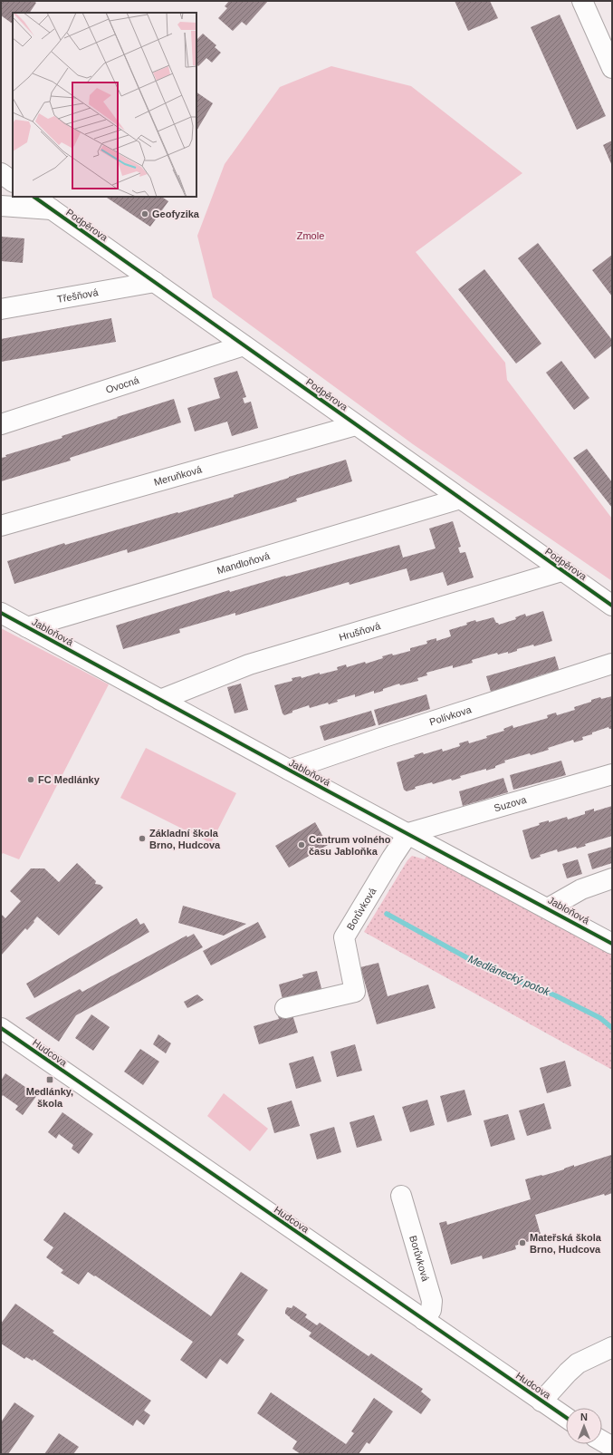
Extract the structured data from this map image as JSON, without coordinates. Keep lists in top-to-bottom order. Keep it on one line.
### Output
{"streets":{"street":["Podpěrova","Třešňová","Ovocná","Meruňková","Mandloňová","Jabloňová","Hrušňová","Polívkova","Suzova","Borůvková","Hudcova"]},"crossings":[["Podpěrova","Třešňová"],["Podpěrova","Ovocná"],["Podpěrova","Meruňková"],["Podpěrova","Mandloňová"],["Podpěrova","Hrušňová"],["Mandloňová","Jabloňová"],["Jabloňová","Hrušňová"],["Jabloňová","Polívkova"],["Jabloňová","Suzova"],["Jabloňová","Borůvková"],["Suzova","Borůvková"],["Borůvková","Hudcova"]],"water":["Medlánecký potok"],"parks":["Zmole"],"places":{"other":["Geofyzika","FC Medlánky","Základní škola Brno, Hudcova","Centrum volného času Jabloňka","Mateřská škola Brno, Hudcova"],"transit":["Medlánky, škola"]},"north":"top"}
